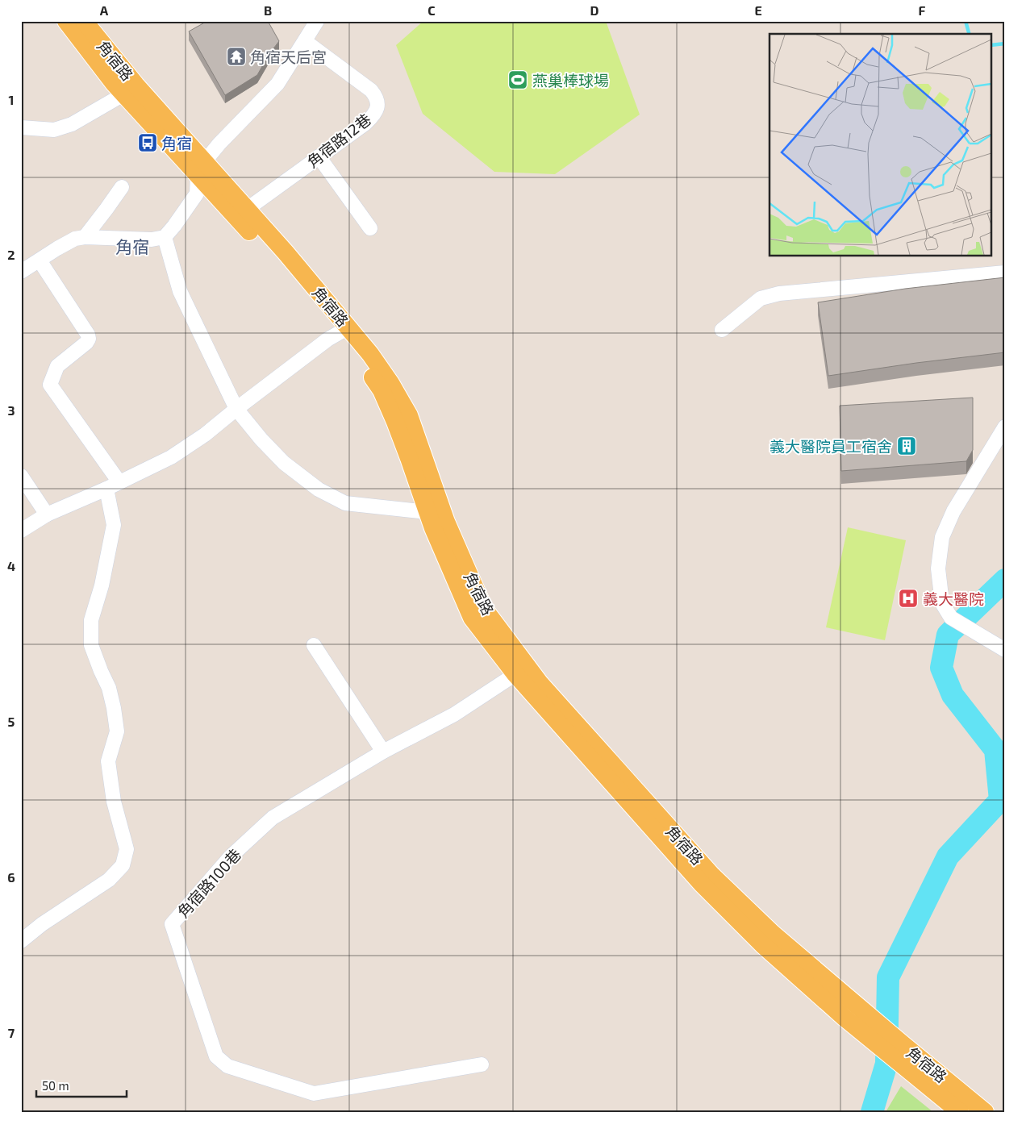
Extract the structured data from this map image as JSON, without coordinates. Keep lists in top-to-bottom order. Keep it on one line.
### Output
{"streets":{"main road":["角宿路"],"street":["角宿路12巷","角宿路100巷"]},"crossings":[["角宿路","角宿路12巷"],["角宿路","角宿路100巷"]],"districts":["角宿"],"places":{"temple":["角宿天后宮"],"sports":["燕巢棒球場"],"bus stop":["角宿"],"building":["義大醫院員工宿舍"],"hospital":["義大醫院"]},"scale_bar":"50 m","grid":{"columns":["A","B","C","D","E","F"],"rows":["1","2","3","4","5","6","7"]}}
